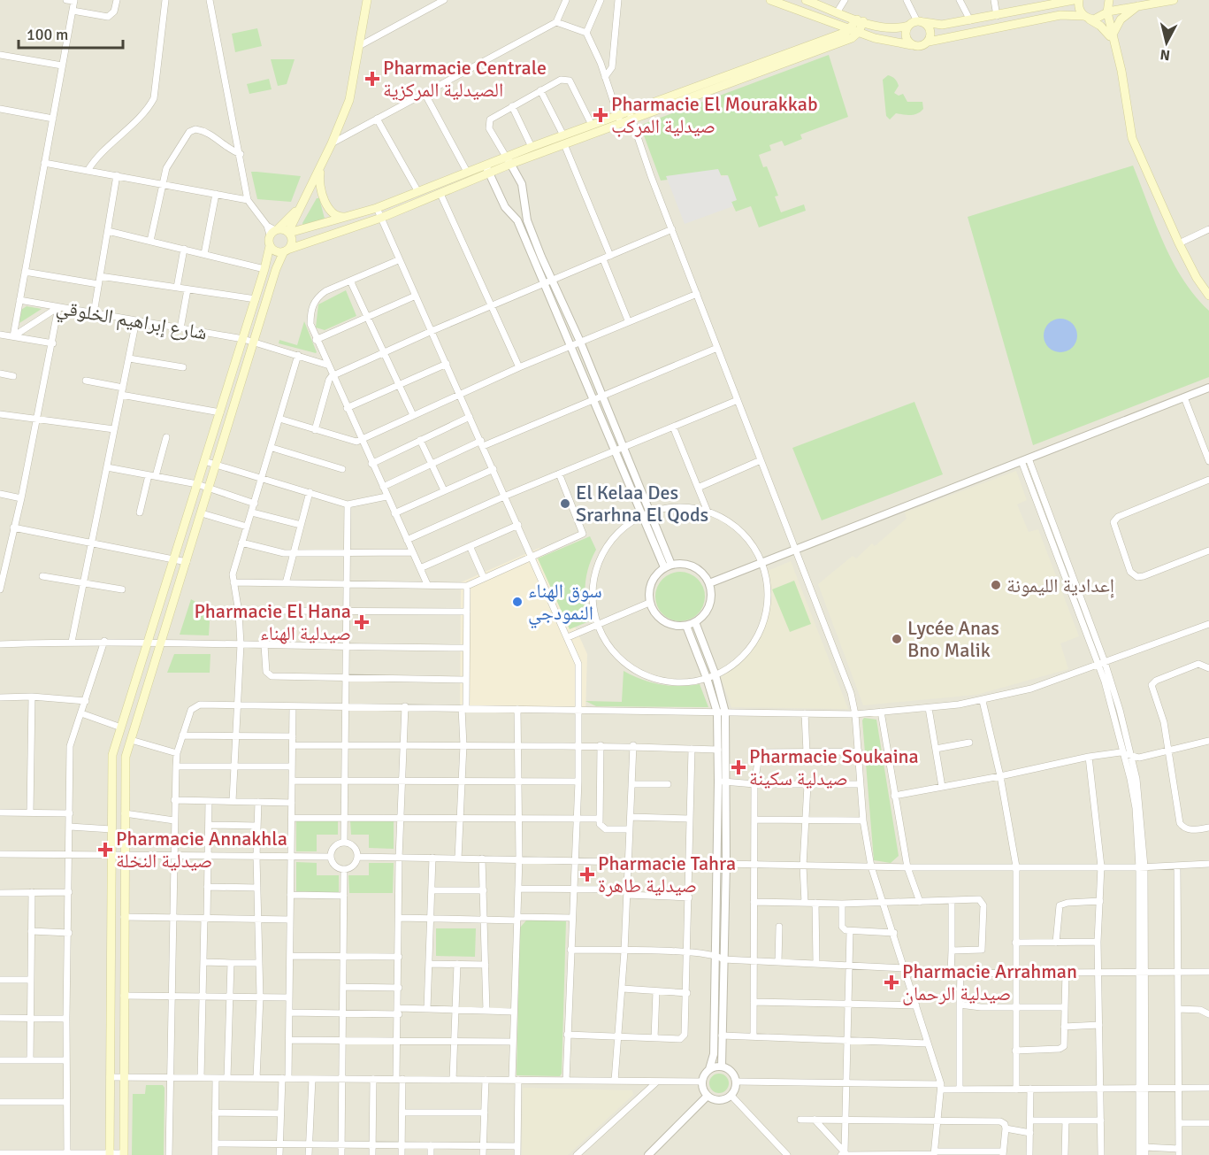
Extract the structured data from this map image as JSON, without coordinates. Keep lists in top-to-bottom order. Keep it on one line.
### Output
{"streets":{"street":["شارع إبراهيم الخلوقي"]},"places":{"health":["Pharmacie Centrale الصيدلية المركزية","Pharmacie El Mourakkab صيدلية المركب","Pharmacie El Hana صيدلية الهناء","Pharmacie Soukaina صيدلية سكينة","Pharmacie Annakhla صيدلية النخلة","Pharmacie Tahra صيدلية طاهرة","Pharmacie Arrahman صيدلية الرحمان"],"other":["El Kelaa Des Srarhna El Qods","إعدادية الليمونة","سوق الهناء النمودجي","Lycée Anas Bno Malik"]},"scale_bar":"100 m","north":"bottom"}
